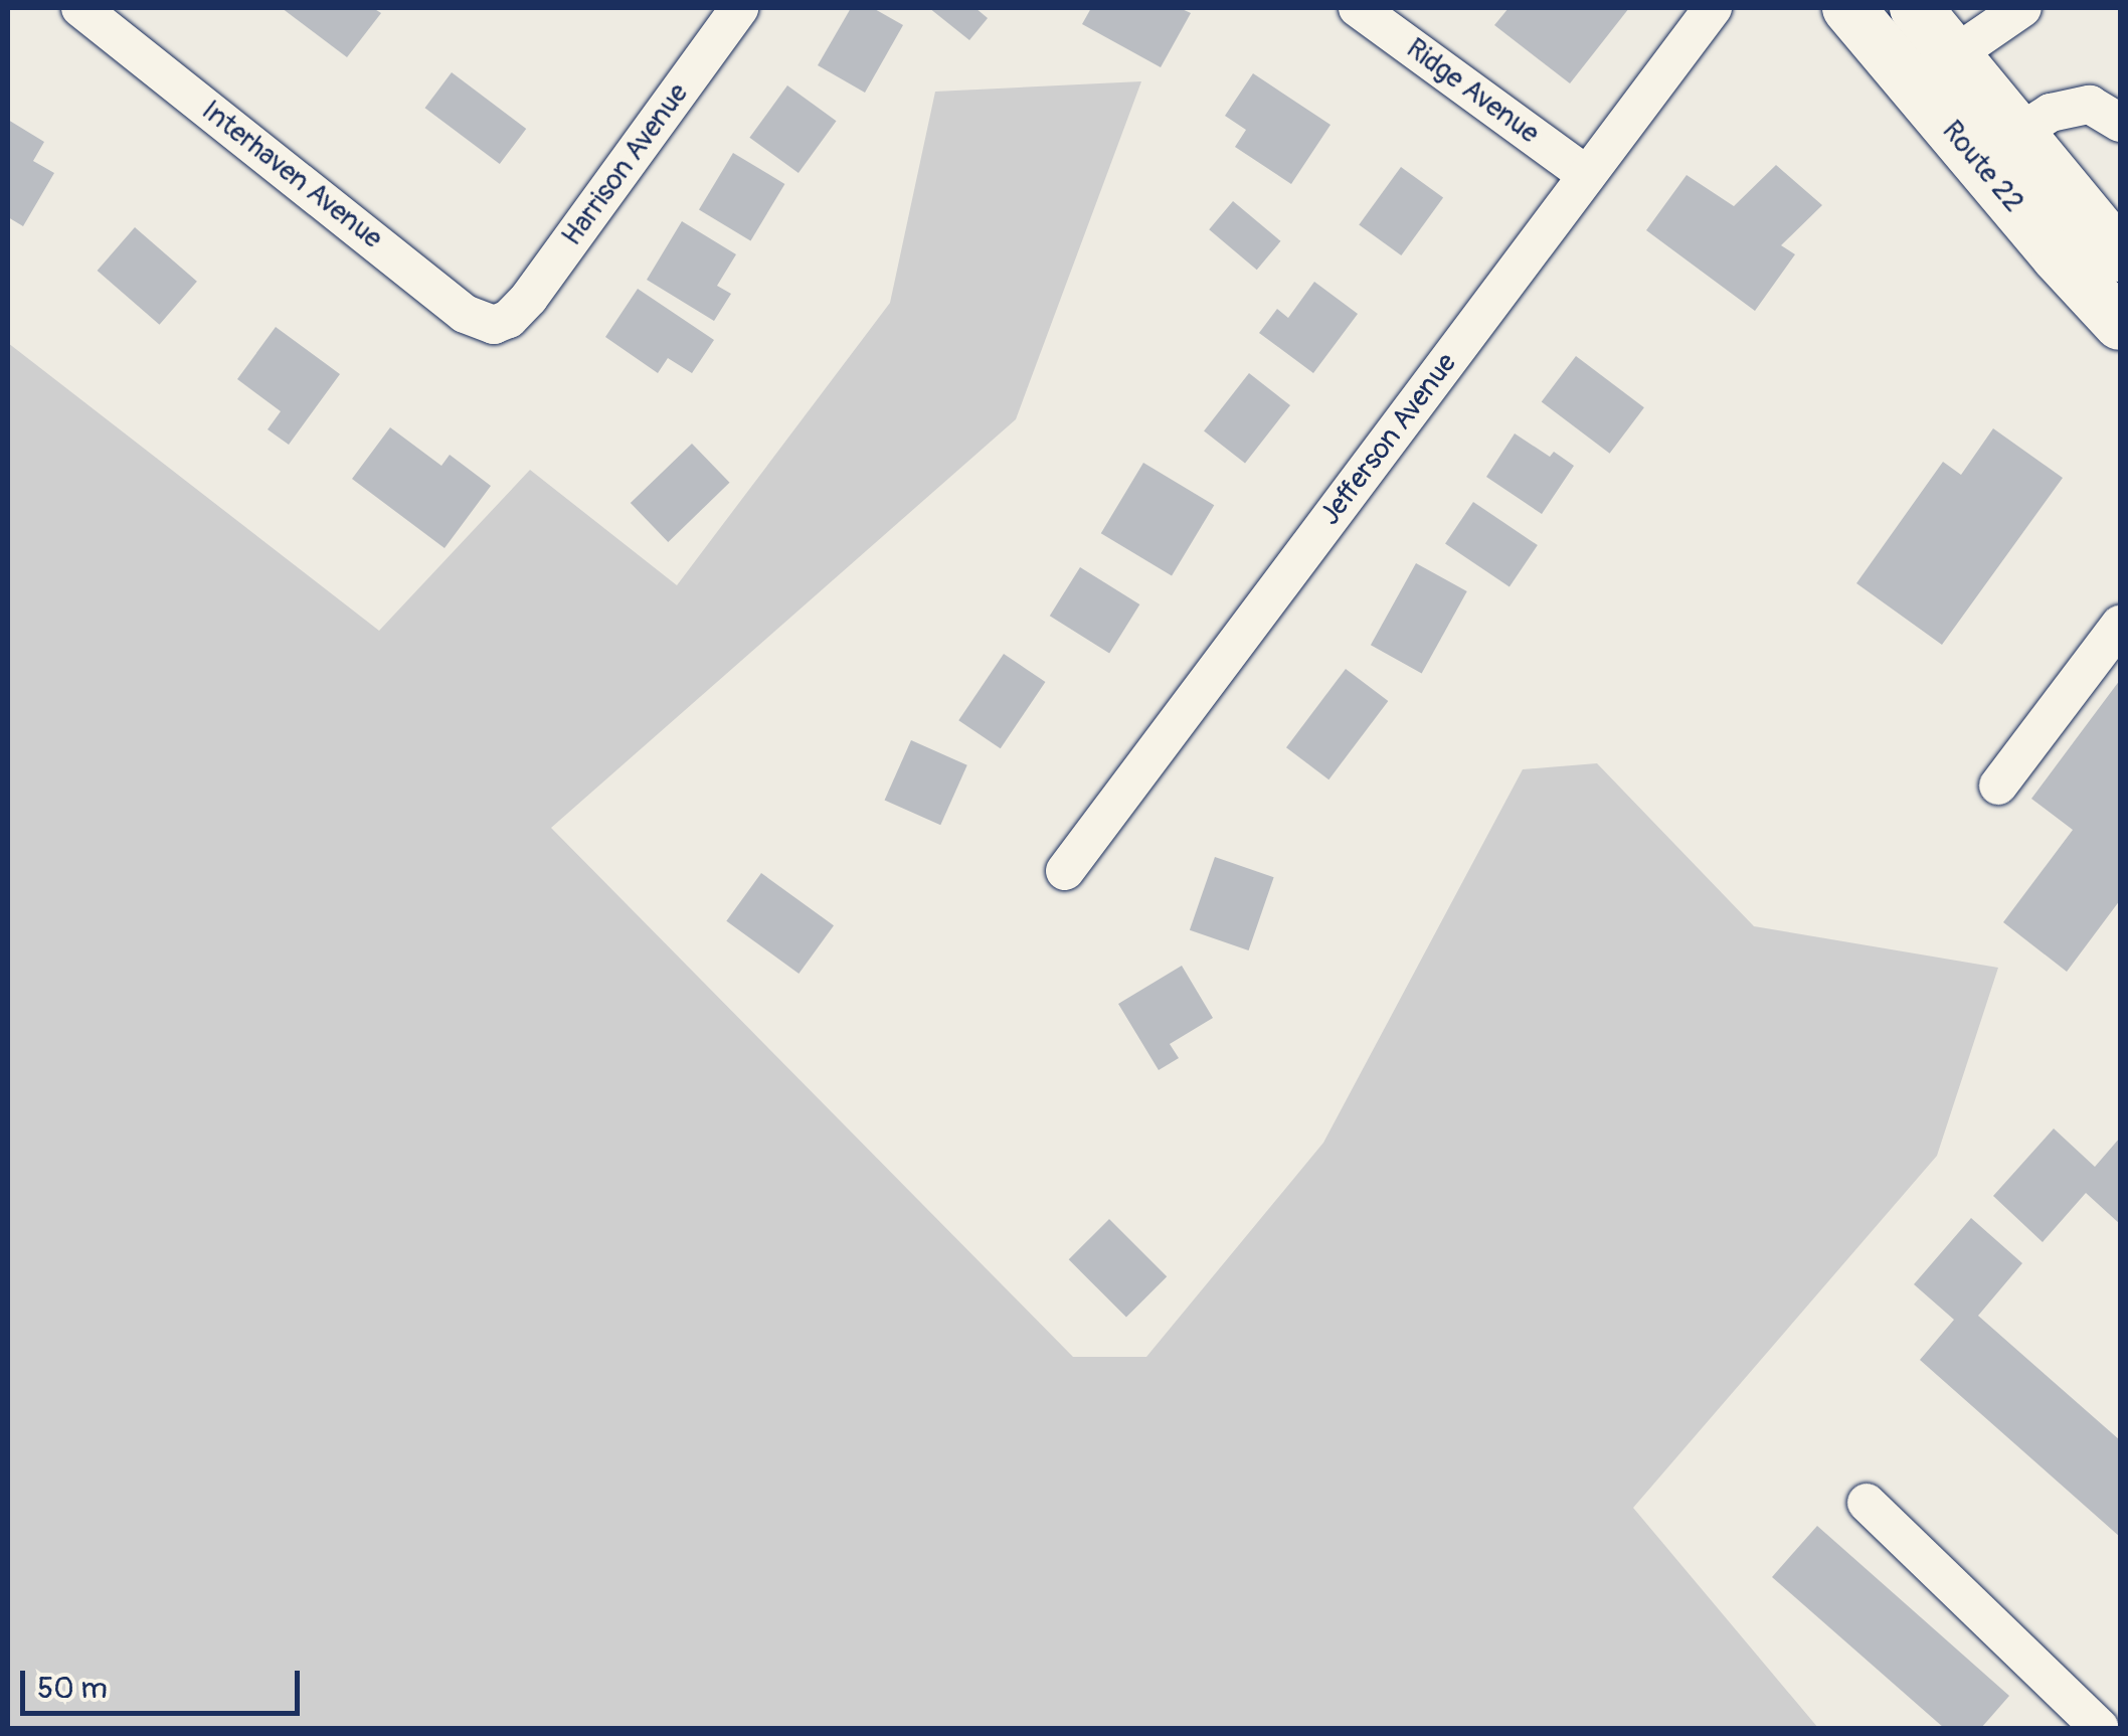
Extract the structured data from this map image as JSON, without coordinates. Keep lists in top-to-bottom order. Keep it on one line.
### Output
{"streets":{"highway":["Route 22"],"street":["Ridge Avenue","Harrison Avenue","Interhaven Avenue","Jefferson Avenue"]},"crossings":[["Ridge Avenue","Jefferson Avenue"],["Harrison Avenue","Interhaven Avenue"]],"scale_bar":"50 m"}
